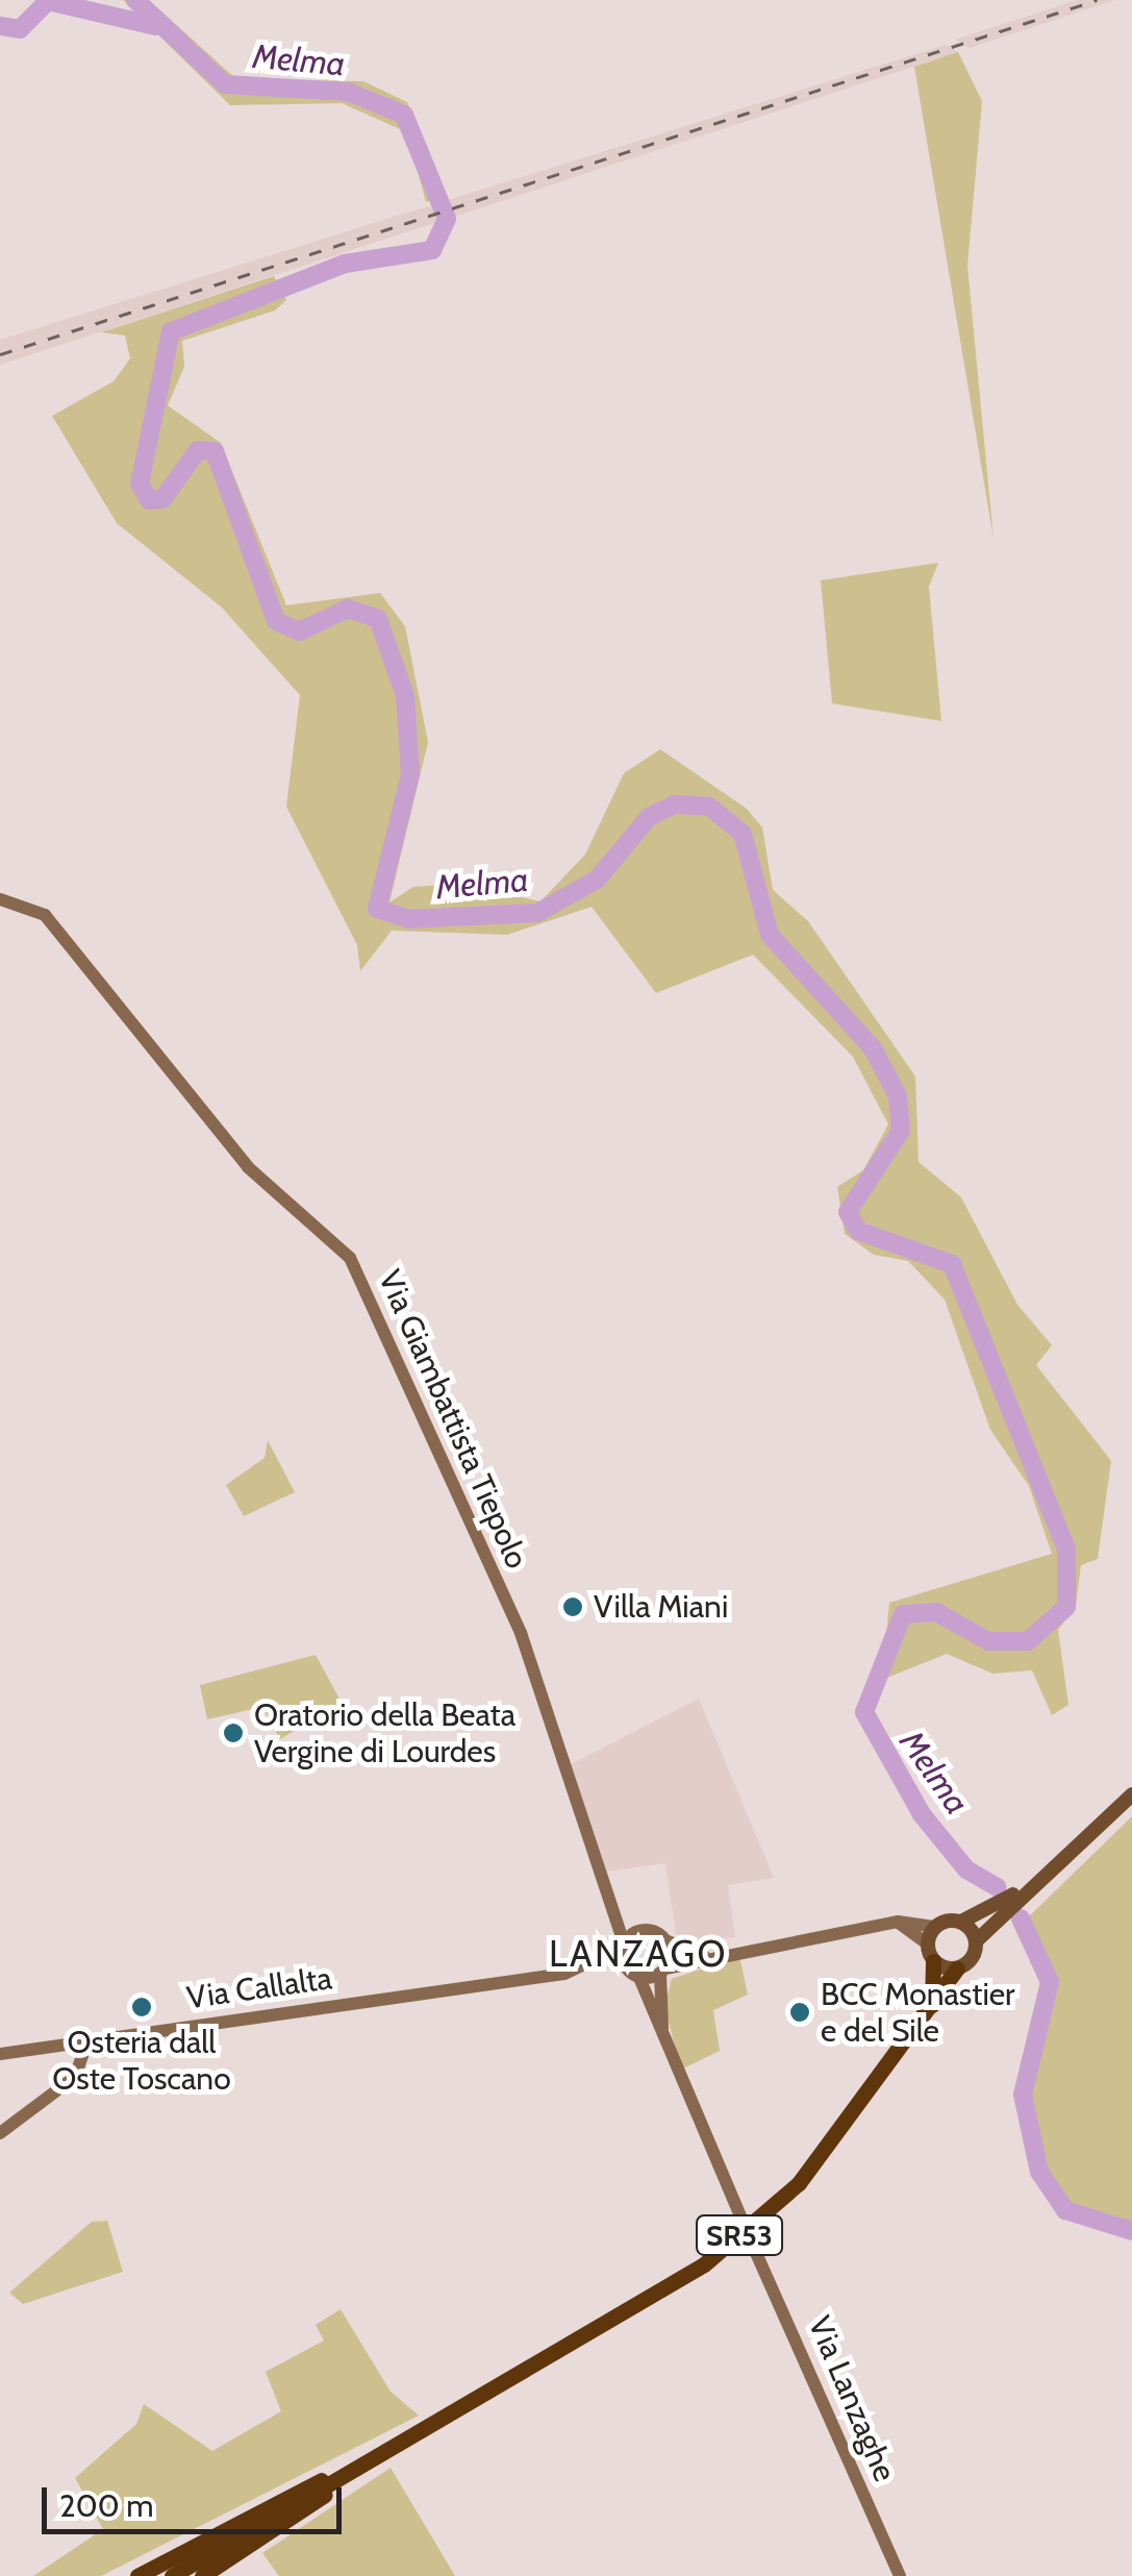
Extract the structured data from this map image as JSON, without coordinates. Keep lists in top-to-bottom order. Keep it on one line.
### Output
{"streets":{"highway":["SR53"],"street":["Via Giambattista Tiepolo","Via Callalta","Via Lanzaghe"]},"crossings":[["Via Giambattista Tiepolo","Via Callalta"],["Via Callalta","SR53"]],"districts":["LANZAGO"],"water":["Melma"],"places":["Villa Miani","Oratorio della Beata Vergine di Lourdes","Osteria dall Oste Toscano","BCC Monastier e del Sile"],"scale_bar":"200 m"}
